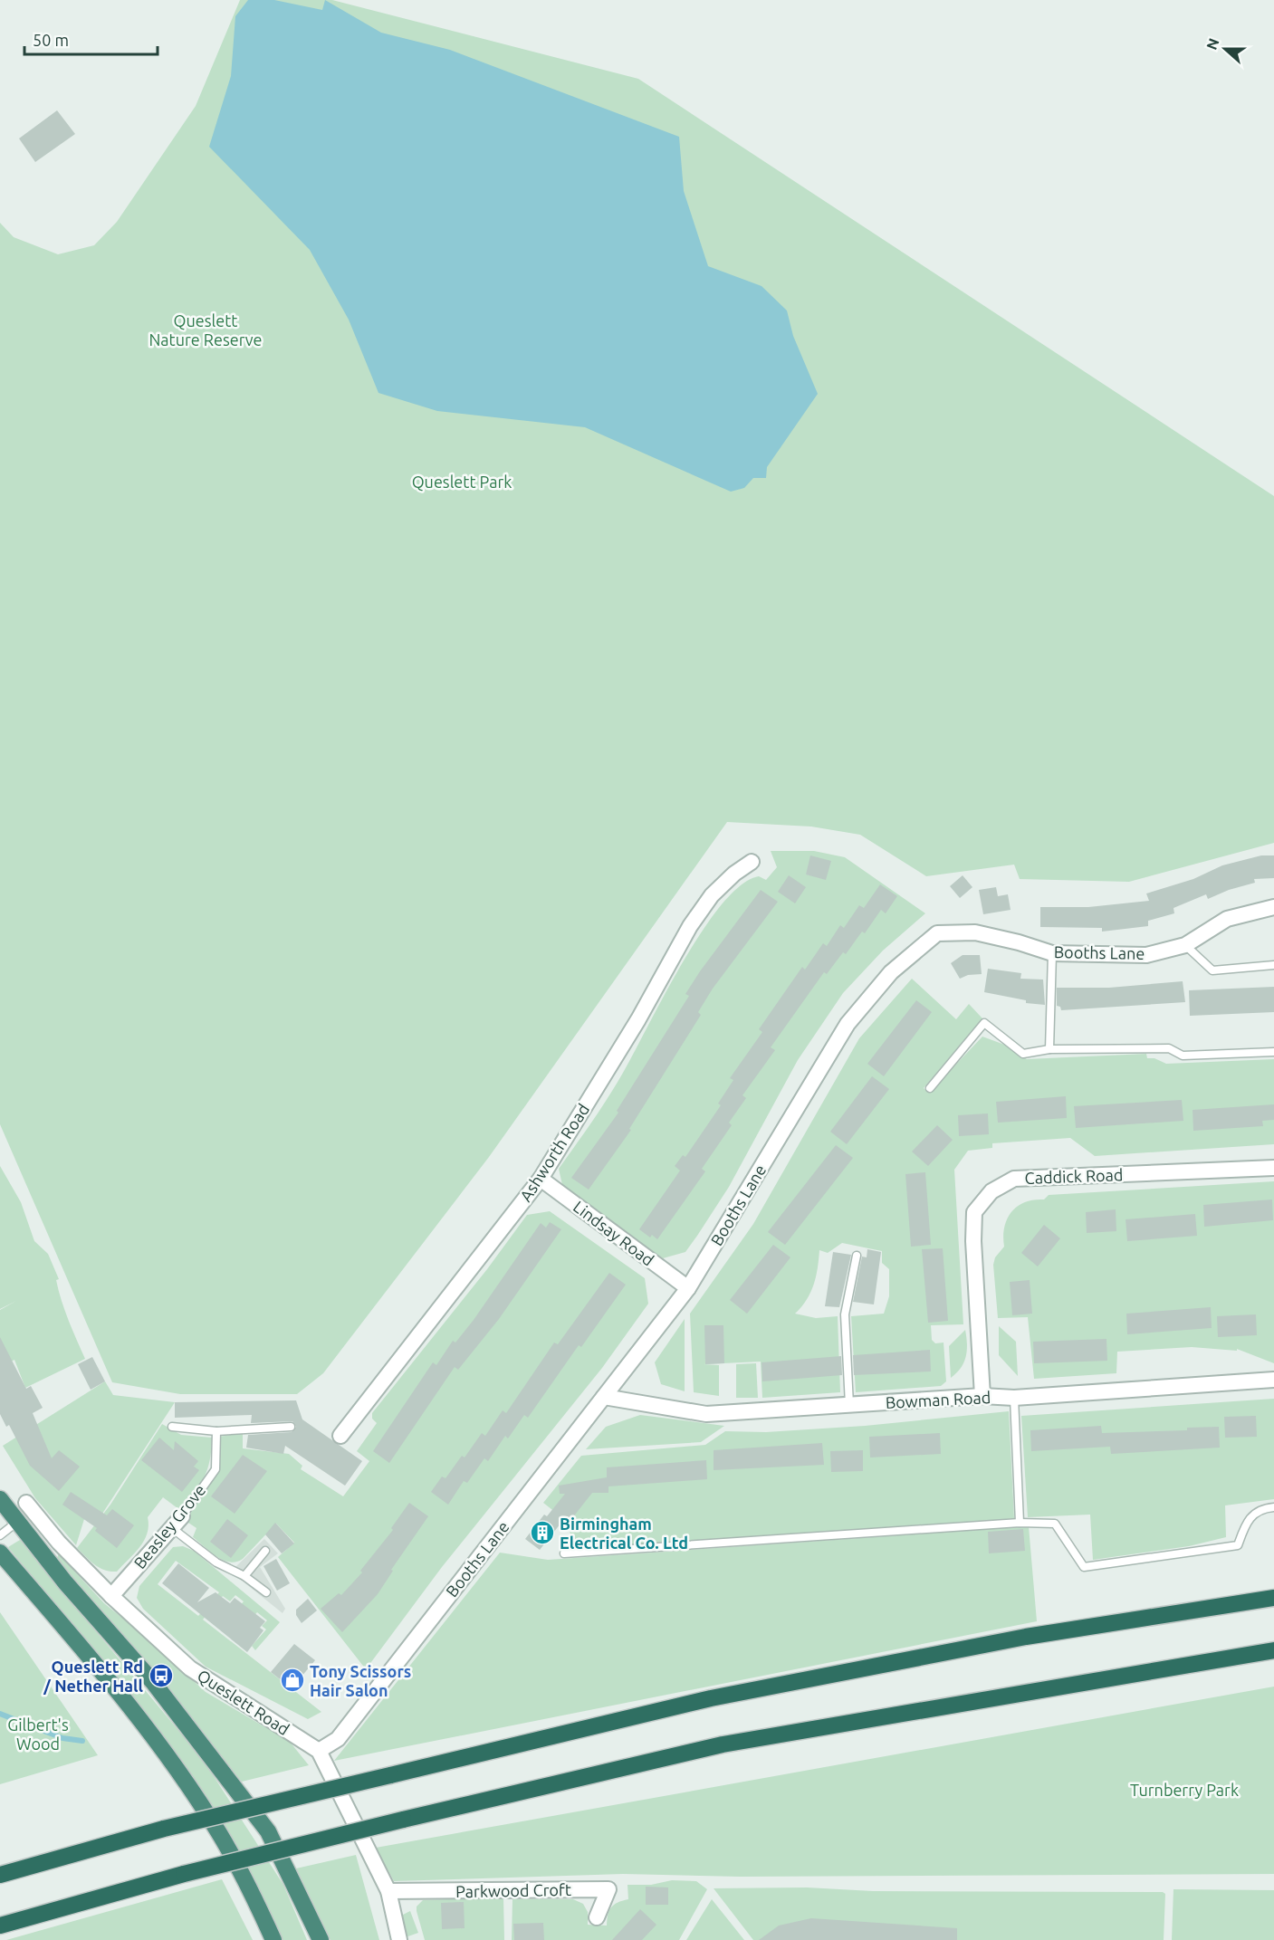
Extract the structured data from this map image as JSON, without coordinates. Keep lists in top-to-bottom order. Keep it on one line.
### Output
{"streets":{"street":["Booths Lane","Ashworth Road","Caddick Road","Lindsay Road","Bowman Road","Beasley Grove","Queslett Road","Parkwood Croft"]},"crossings":[["Booths Lane","Lindsay Road"],["Booths Lane","Bowman Road"],["Booths Lane","Queslett Road"],["Ashworth Road","Lindsay Road"],["Caddick Road","Bowman Road"],["Beasley Grove","Queslett Road"]],"parks":["Queslett Nature Reserve","Queslett Park","Gilbert's Wood","Turnberry Park"],"places":{"building":["Birmingham Electrical Co. Ltd"],"bus stop":["Queslett Rd / Nether Hall"],"shop":["Tony Scissors Hair Salon"]},"scale_bar":"50 m","north":"left"}
